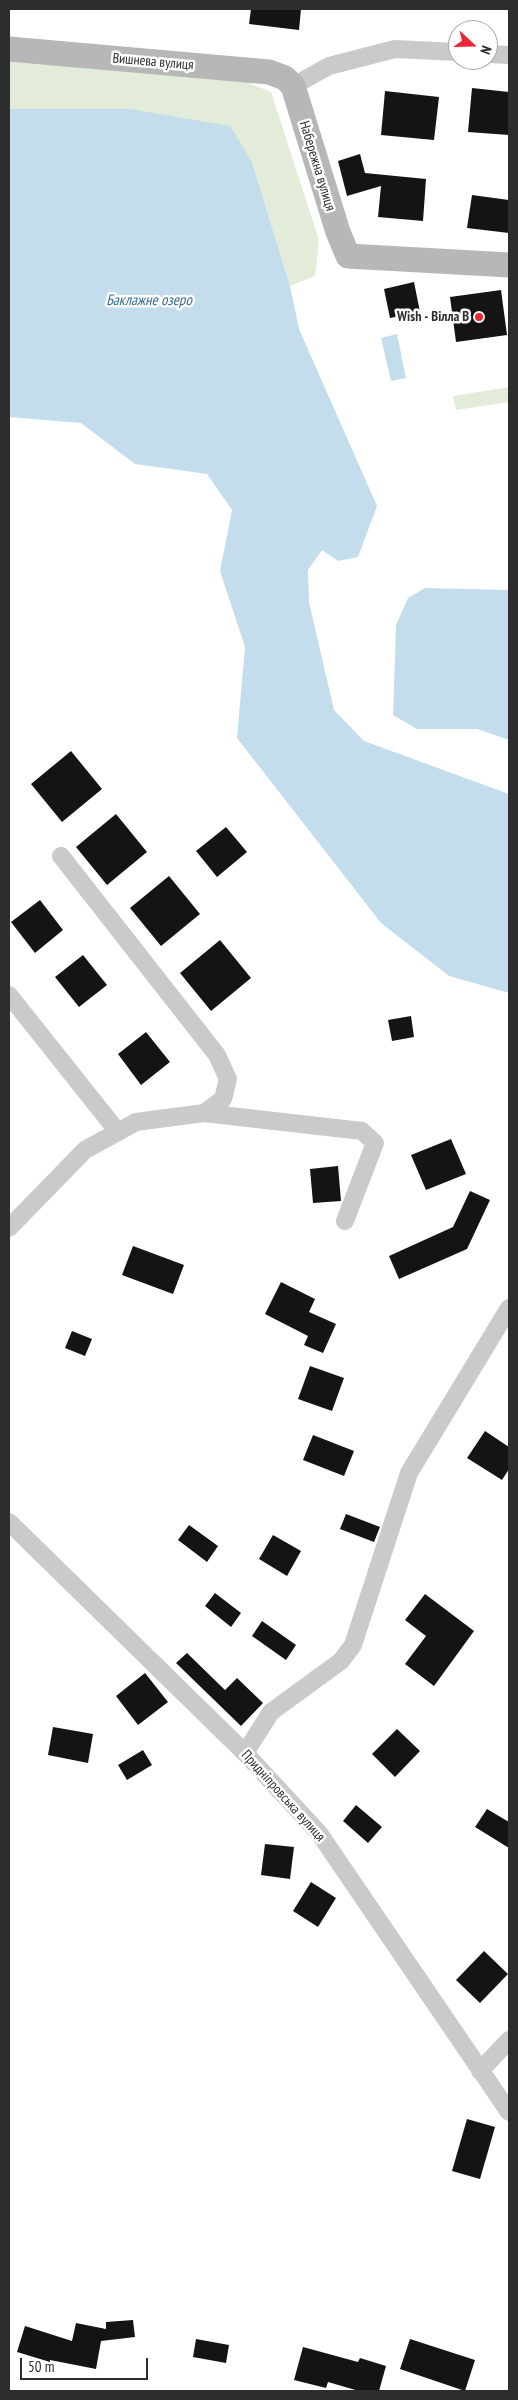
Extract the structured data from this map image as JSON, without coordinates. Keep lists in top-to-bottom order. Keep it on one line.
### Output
{"streets":{"street":["Вишнева вулиця","Набережна вулиця","Придніпровська вулиця"]},"crossings":[["Вишнева вулиця","Набережна вулиця"]],"water":["Баклажне озеро"],"places":["Wish - Вілла B"],"scale_bar":"50 m","north":"right"}
